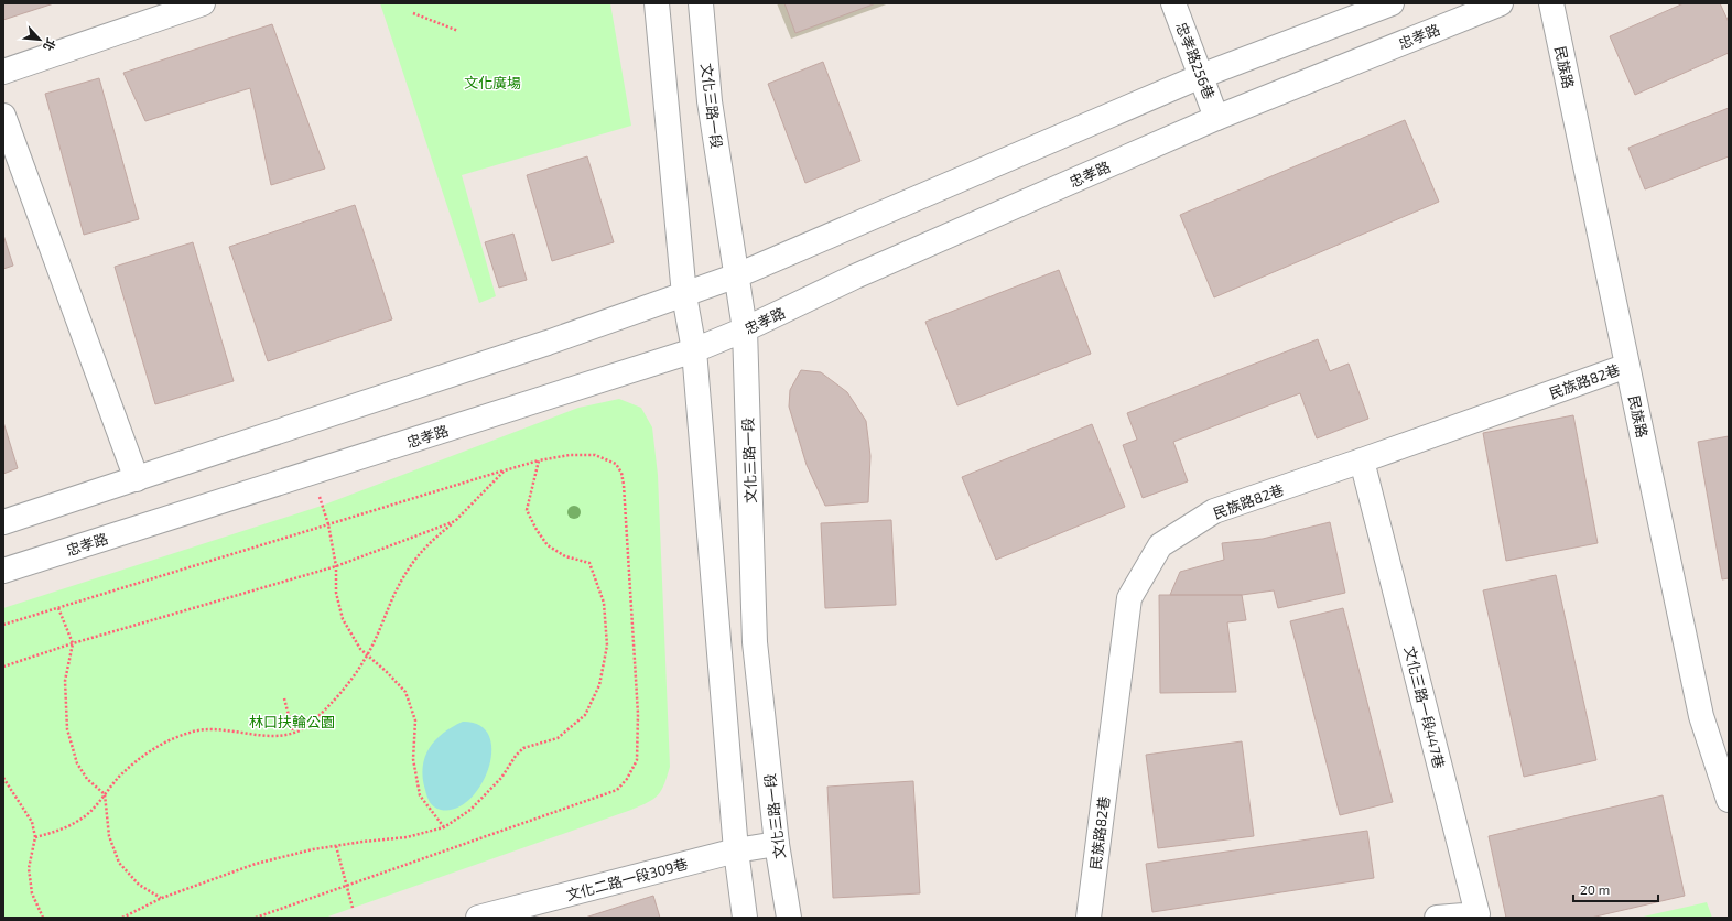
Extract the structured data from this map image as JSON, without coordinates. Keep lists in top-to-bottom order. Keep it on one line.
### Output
{"streets":{"street":["忠孝路","忠孝路256巷","民族路","文化三路一段","民族路82巷","文化三路一段447巷","文化二路一段309巷"]},"crossings":[["忠孝路","忠孝路256巷"],["忠孝路","文化三路一段"],["民族路","民族路82巷"],["文化三路一段","文化二路一段309巷"],["民族路82巷","文化三路一段447巷"]],"parks":["文化廣場","林口扶輪公園"],"scale_bar":"20 m","north":"bottom right"}
